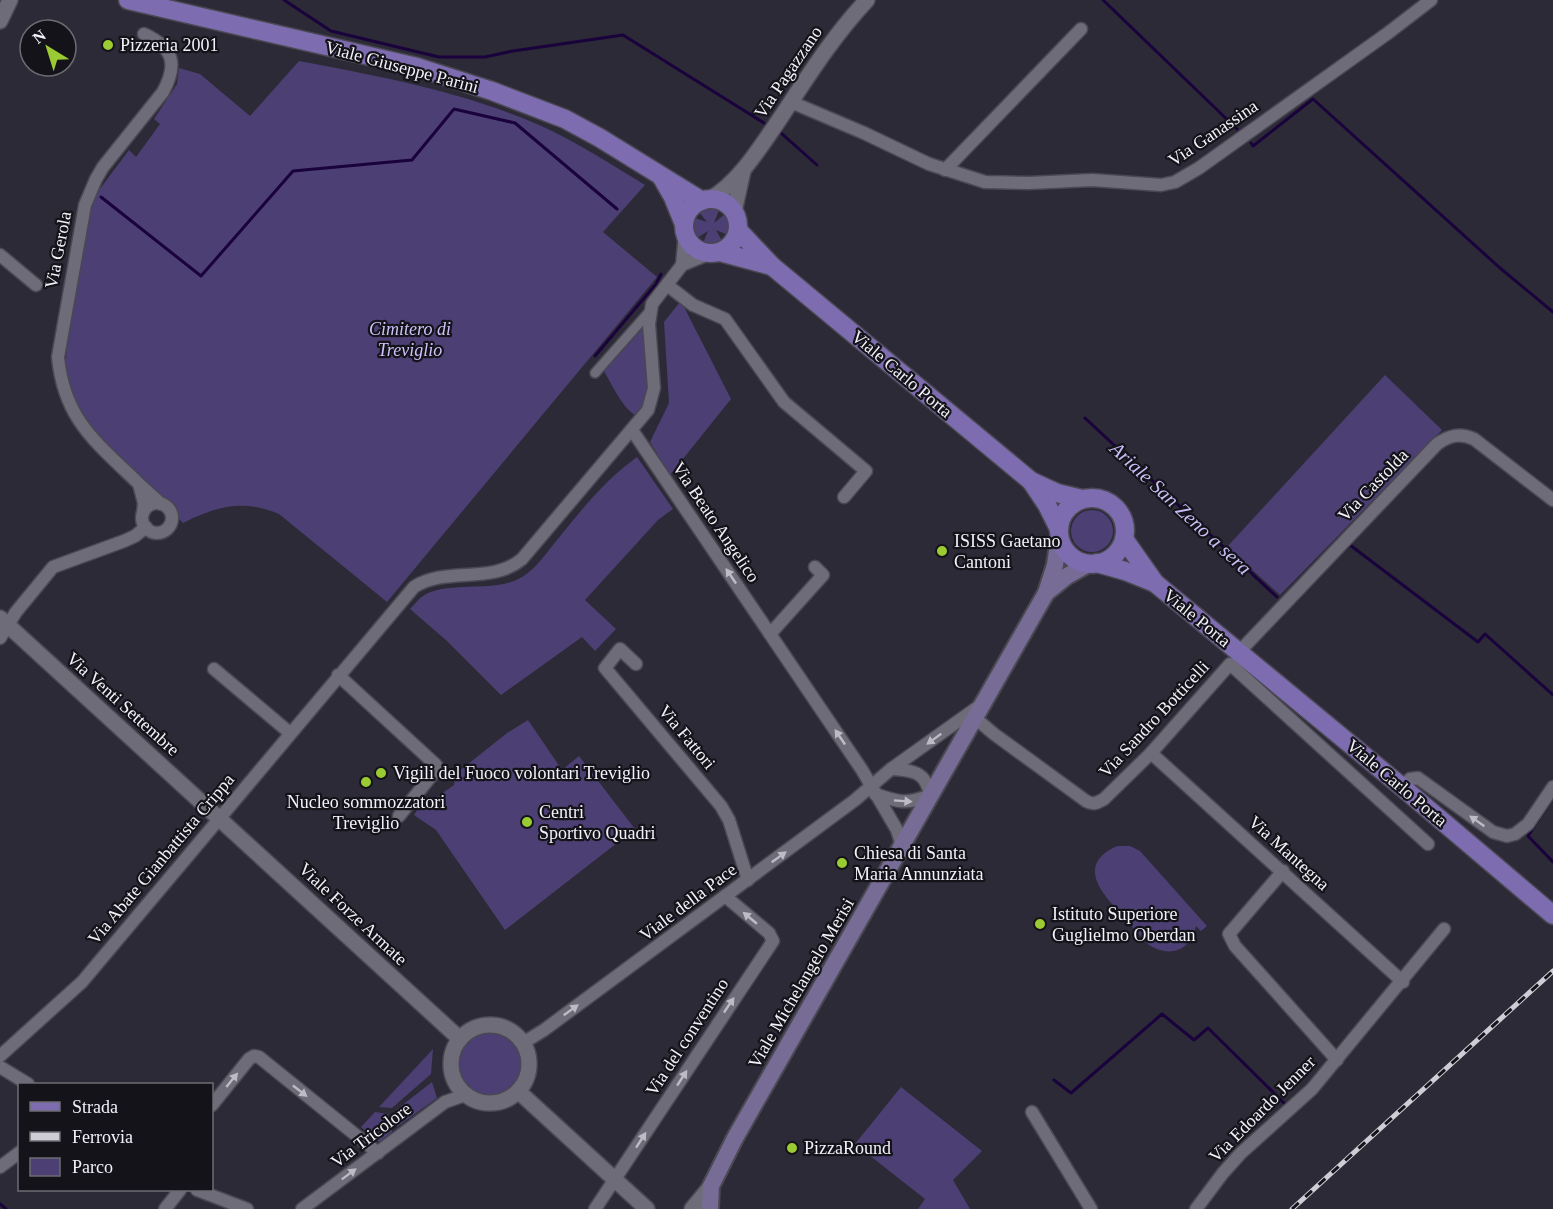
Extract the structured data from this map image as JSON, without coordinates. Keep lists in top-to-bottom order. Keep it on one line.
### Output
{"streets":{"main road":["Viale Giuseppe Parini","Viale Carlo Porta","Viale Porta","Viale Michelangelo Merisi"],"street":["Via Pagazzano","Via Ganassina","Via Gerola","Via Castolda","Via Beato Angelico","Via Venti Settembre","Via Sandro Botticelli","Via Fattori","Via Mantegna","Via Abate Gianbattista Crippa","Viale della Pace","Viale Forze Armate","Via del conventino","Via Edoardo Jenner","Via Tricolore"]},"crossings":[["Viale Giuseppe Parini","Via Pagazzano"],["Viale Giuseppe Parini","Viale Carlo Porta"],["Via Pagazzano","Via Ganassina"],["Via Pagazzano","Viale Carlo Porta"],["Viale Carlo Porta","Via Castolda"],["Viale Carlo Porta","Viale Porta"],["Viale Carlo Porta","Viale Michelangelo Merisi"],["Via Castolda","Viale Porta"],["Via Beato Angelico","Via Abate Gianbattista Crippa"],["Via Beato Angelico","Viale della Pace"],["Via Venti Settembre","Via Abate Gianbattista Crippa"],["Via Venti Settembre","Viale Forze Armate"],["Via Sandro Botticelli","Via Mantegna"],["Via Sandro Botticelli","Viale della Pace"],["Via Sandro Botticelli","Viale Michelangelo Merisi"],["Via Fattori","Viale della Pace"],["Via Mantegna","Via Edoardo Jenner"],["Via Abate Gianbattista Crippa","Viale Forze Armate"],["Viale della Pace","Viale Forze Armate"],["Viale della Pace","Viale Michelangelo Merisi"],["Viale della Pace","Via del conventino"],["Viale della Pace","Via Tricolore"],["Viale Forze Armate","Via Tricolore"]],"one_way":["Via Beato Angelico","Via del conventino","Via Tricolore"],"water":["Ariale San Zeno a sera"],"parks":["Cimitero di Treviglio"],"places":["Pizzeria 2001","ISISS Gaetano Cantoni","Vigili del Fuoco volontari Treviglio","Nucleo sommozzatori Treviglio","Centri Sportivo Quadri","Chiesa di Santa Maria Annunziata","Istituto Superiore Guglielmo Oberdan","PizzaRound"],"legend":["Strada","Ferrovia","Parco"],"north":"top left"}
